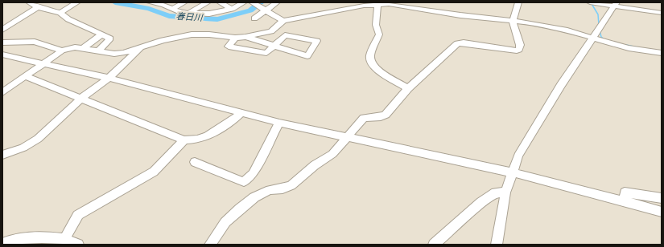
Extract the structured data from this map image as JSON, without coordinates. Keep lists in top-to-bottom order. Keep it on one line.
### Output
{"water":["春日川"]}
